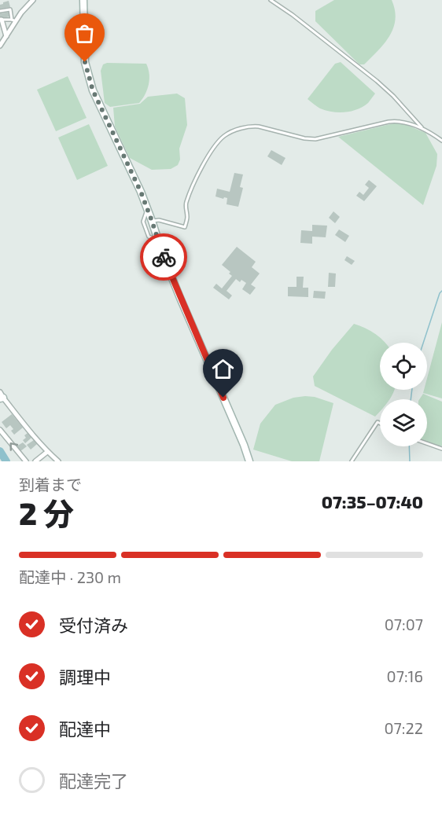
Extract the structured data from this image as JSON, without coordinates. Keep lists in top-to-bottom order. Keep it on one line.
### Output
{"page":{"heading":["2 分","到着まで","07:35–07:40"],"bar":"配達中 · 230 m","list":[["受付済み","07:07"],["調理中","07:16"],["配達中","07:22"],"配達完了"]}}
